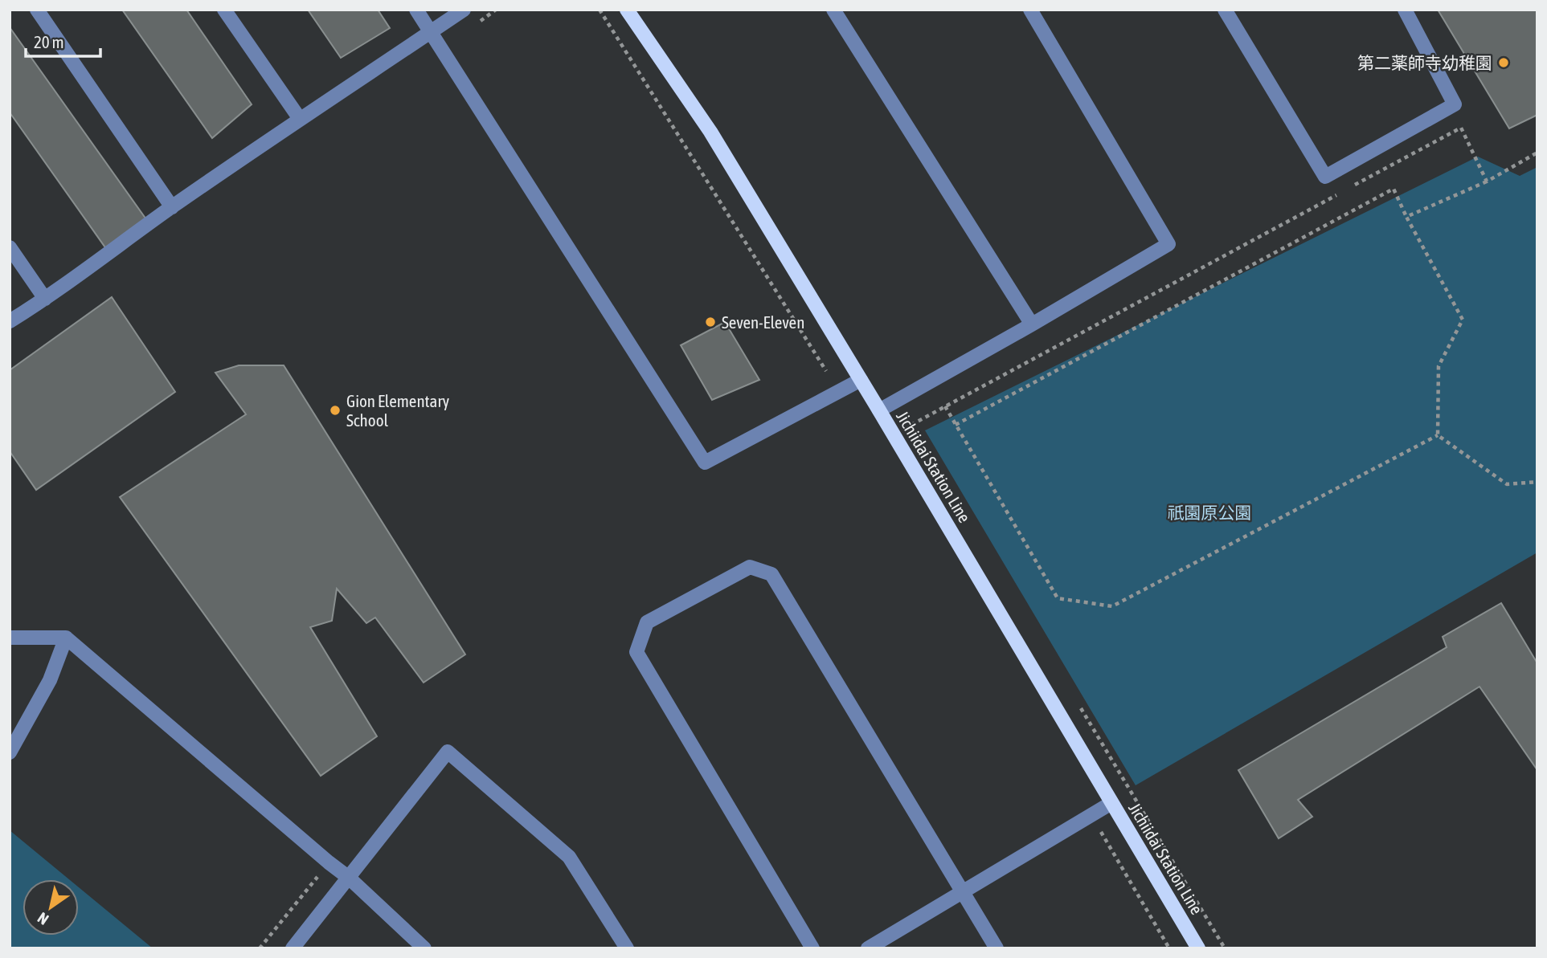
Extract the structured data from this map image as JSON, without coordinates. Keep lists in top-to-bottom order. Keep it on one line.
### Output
{"streets":{"main road":["Jichiidai Station Line"]},"parks":["祇園原公園"],"places":["第二薬師寺幼稚園","Seven-Eleven","Gion Elementary School"],"scale_bar":"20 m","north":"bottom left"}
